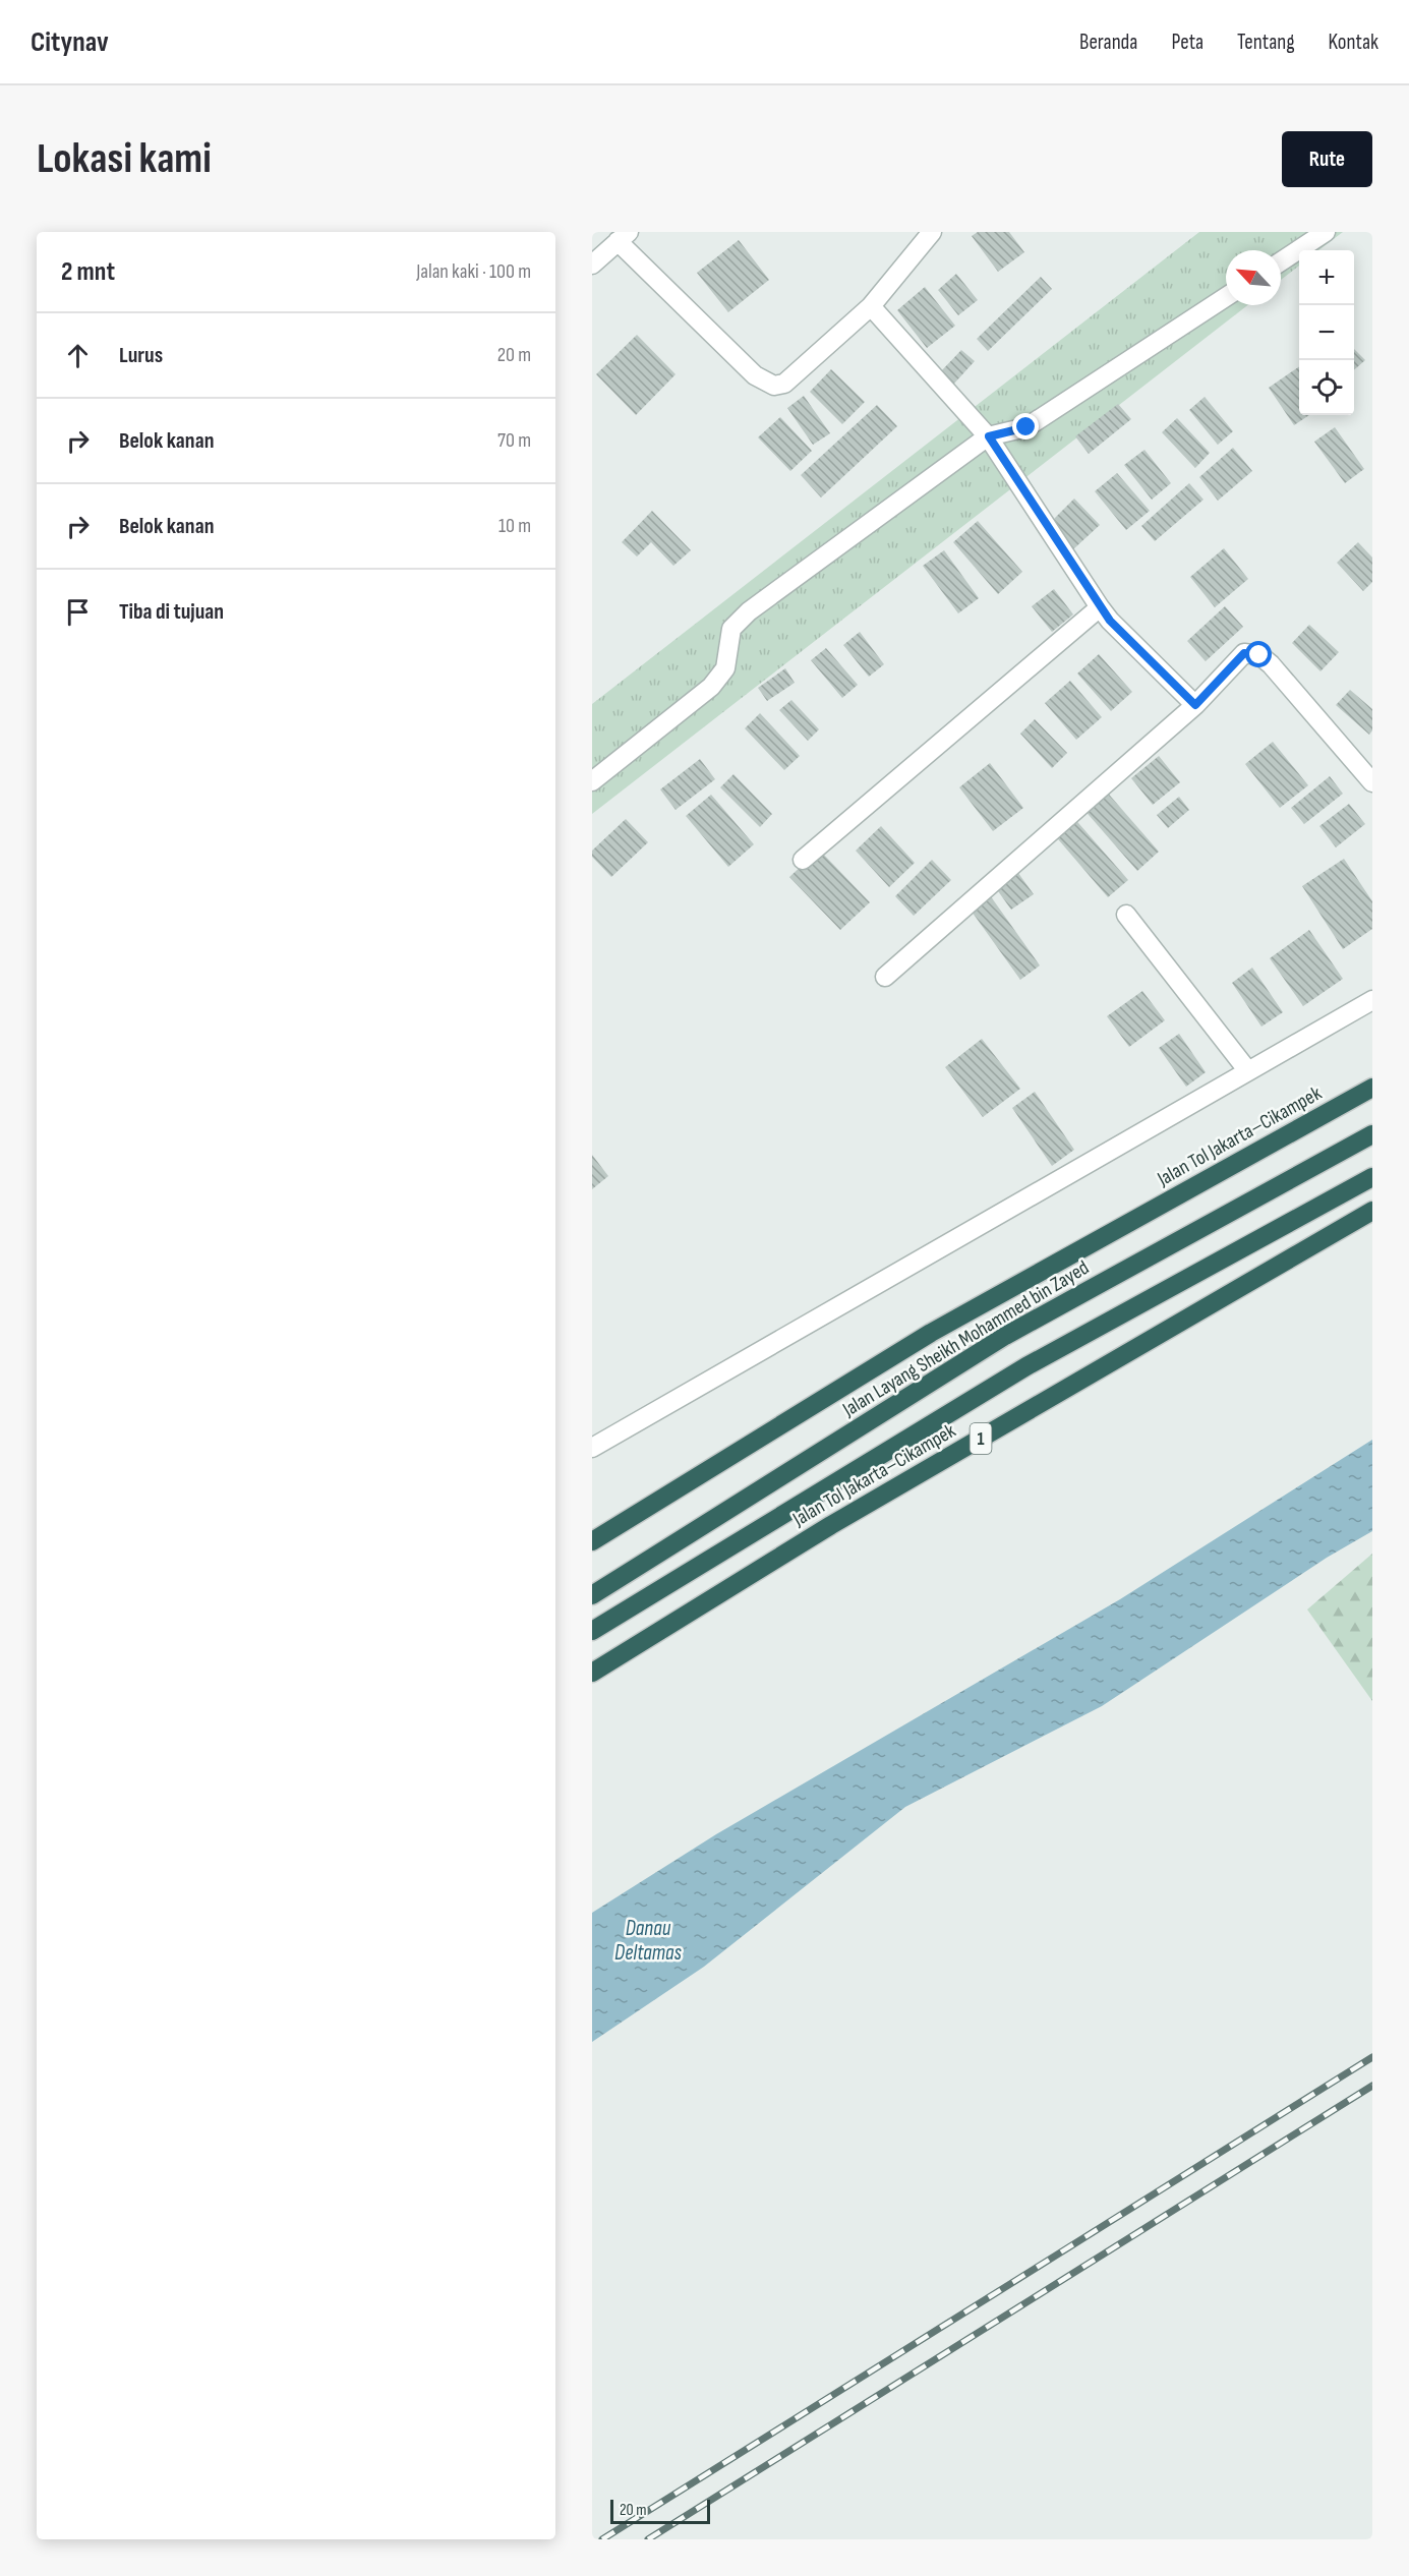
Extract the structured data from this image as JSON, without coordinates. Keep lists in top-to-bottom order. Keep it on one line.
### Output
{"streets":{"highway":["Jalan Tol Jakarta–Cikampek","Jalan Layang Sheikh Mohammed bin Zayed","1"]},"water":["Danau Deltamas"],"scale_bar":"20 m","north":"top left","page":{"header":"Citynav","nav":["Beranda","Peta","Tentang","Kontak"],"buttons":"Rute","title":"Lokasi kami","heading":["2 mnt","Jalan kaki · 100 m"],"map_buttons":["+","−"],"list":[["Lurus","20 m"],["Belok kanan","70 m"],["Belok kanan","10 m"],"Tiba di tujuan"],"scale":"20 m"}}
